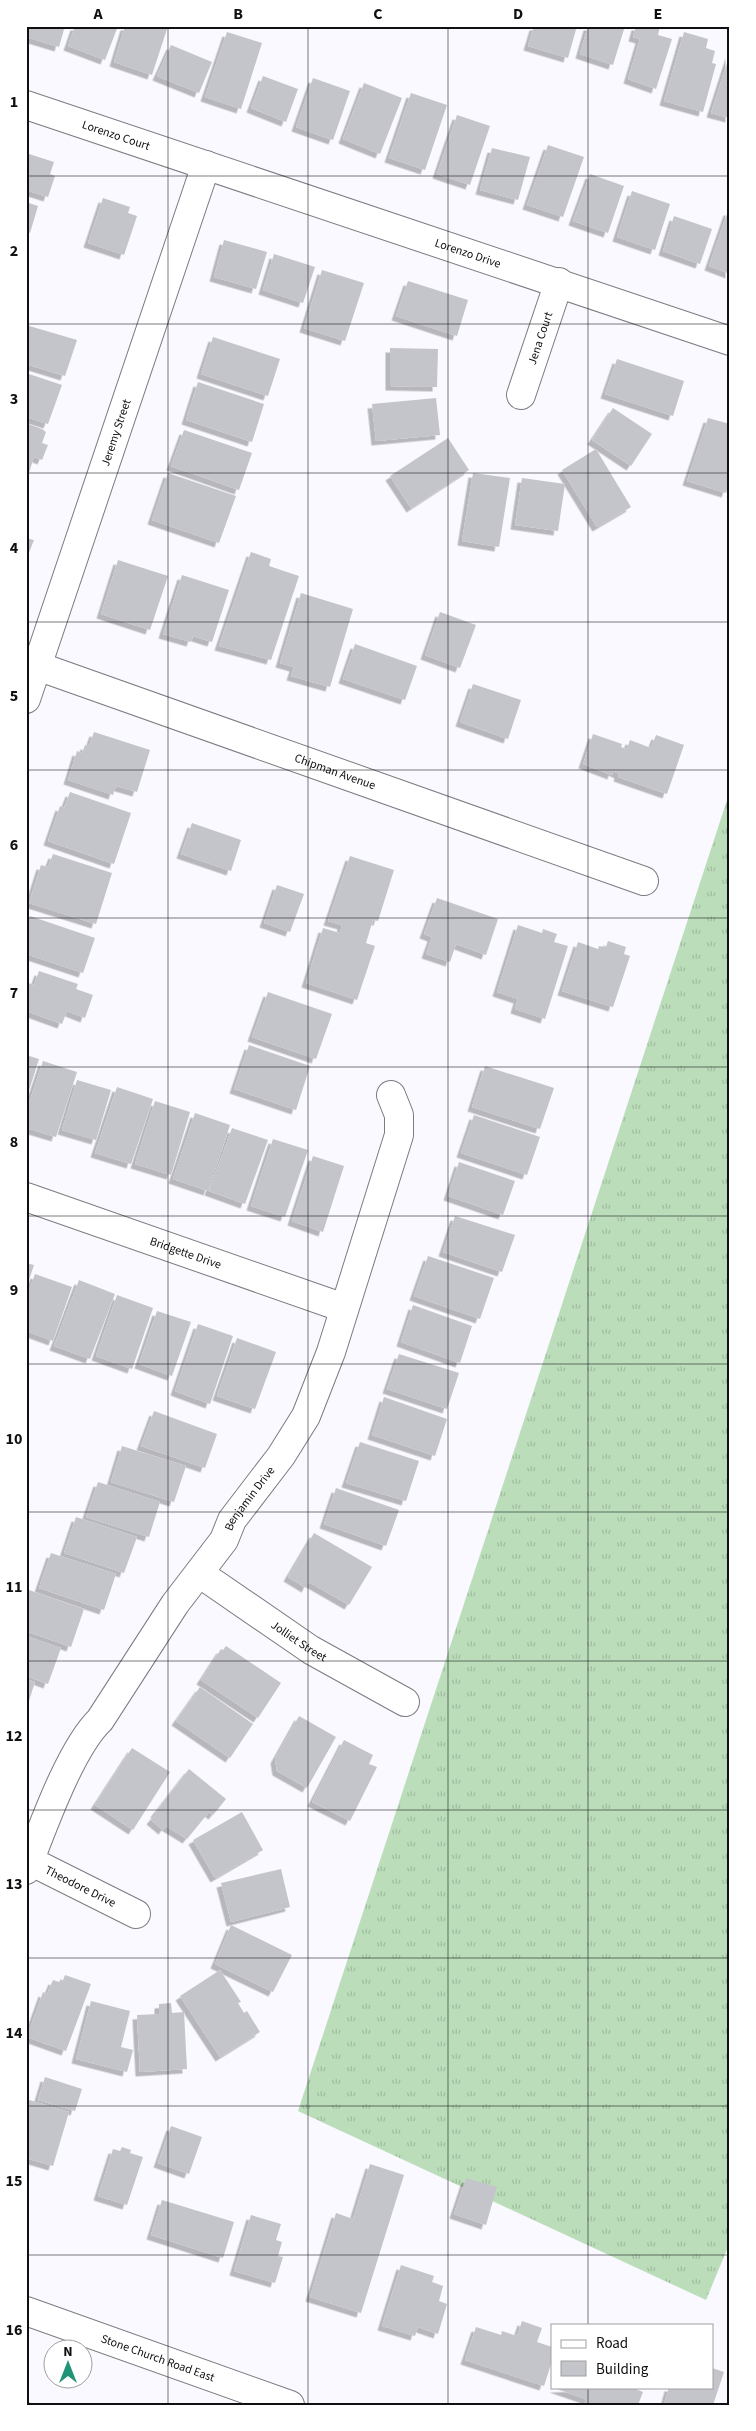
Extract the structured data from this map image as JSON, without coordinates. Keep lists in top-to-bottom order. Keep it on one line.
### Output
{"streets":{"street":["Lorenzo Court","Lorenzo Drive","Jena Court","Jeremy Street","Chipman Avenue","Bridgette Drive","Benjamin Drive","Jolliet Street","Theodore Drive","Stone Church Road East"]},"crossings":[["Lorenzo Court","Lorenzo Drive"],["Lorenzo Court","Jeremy Street"],["Lorenzo Drive","Jena Court"],["Lorenzo Drive","Jeremy Street"],["Jeremy Street","Chipman Avenue"],["Bridgette Drive","Benjamin Drive"],["Benjamin Drive","Jolliet Street"],["Benjamin Drive","Theodore Drive"]],"legend":["Road","Building"],"north":"top","grid":{"columns":["A","B","C","D","E"],"rows":["1","2","3","4","5","6","7","8","9","10","11","12","13","14","15","16"]}}
